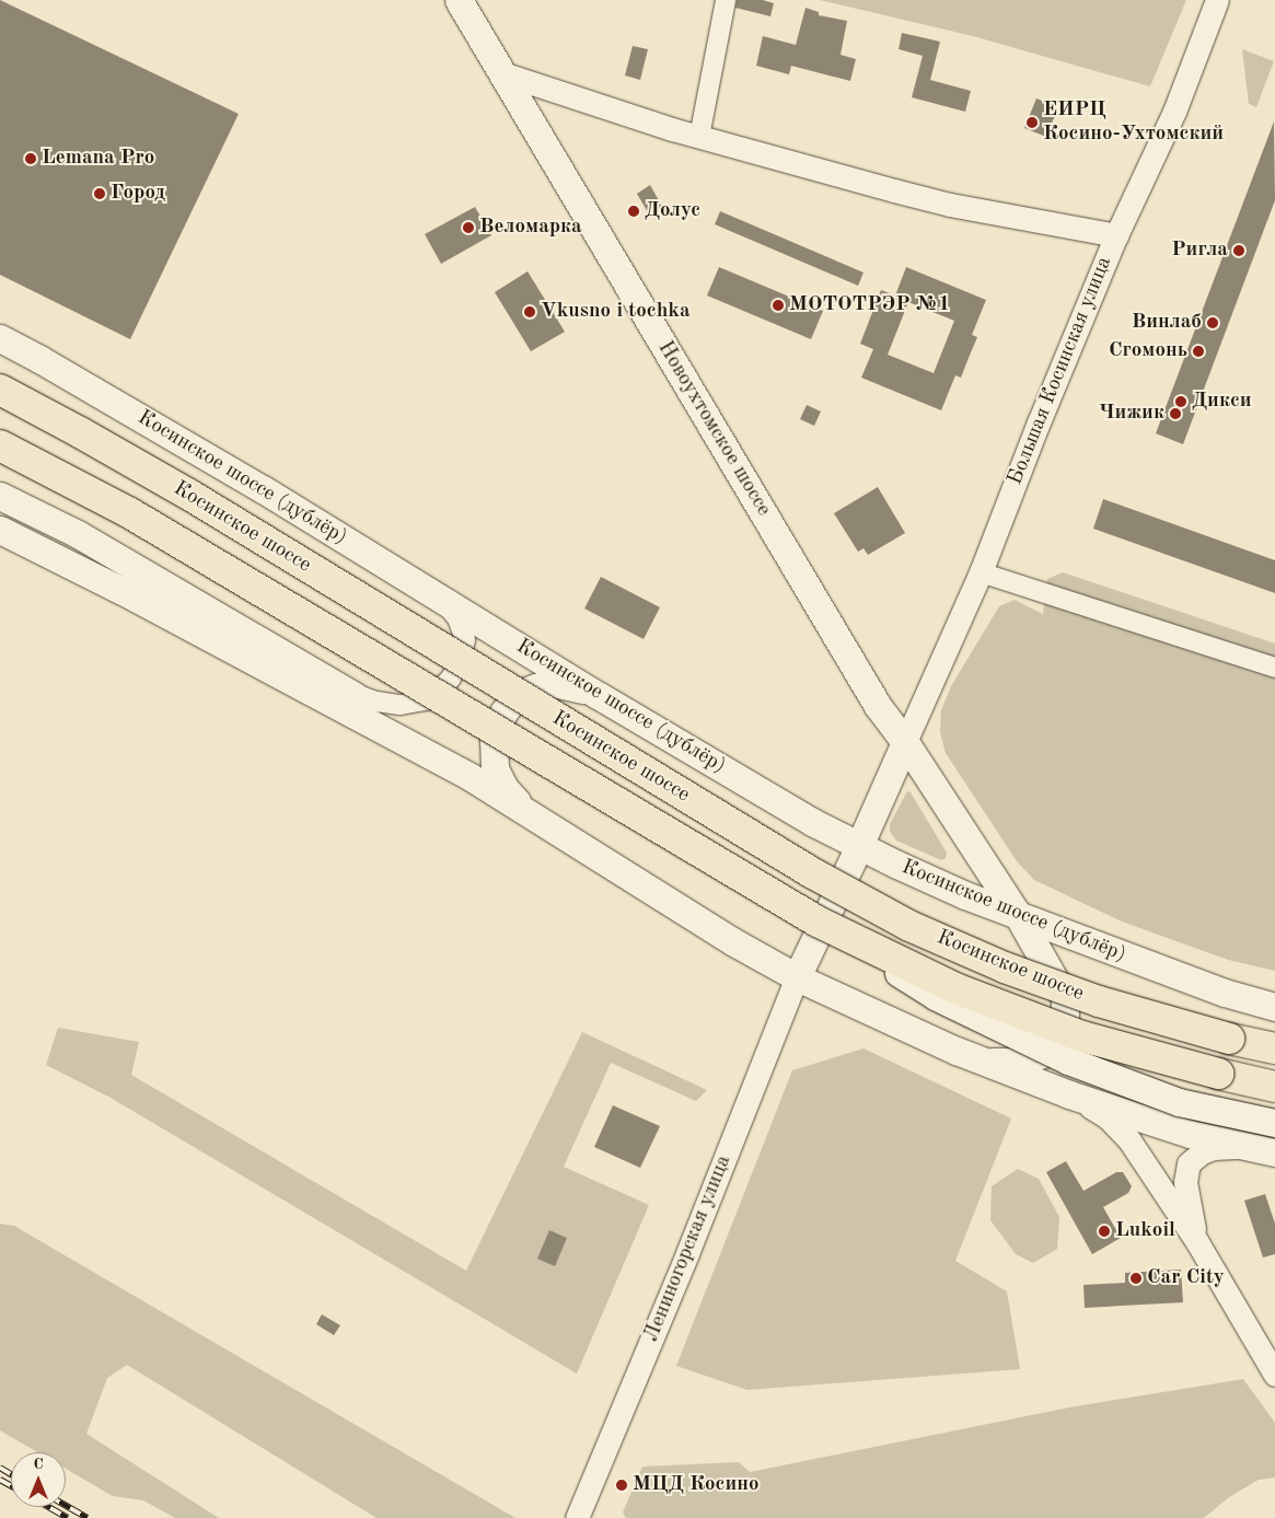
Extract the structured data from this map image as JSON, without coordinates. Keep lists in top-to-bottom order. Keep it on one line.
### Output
{"streets":{"highway":["Косинское шоссе"],"main road":["Новоухтомское шоссе","Косинское шоссе (дублёр)"],"street":["Большая Косинская улица","Лениногорская улица"]},"crossings":[["Большая Косинская улица","Новоухтомское шоссе"],["Новоухтомское шоссе","Косинское шоссе (дублёр)"]],"places":["ЕИРЦ Косино-Ухтомский","Lemana Pro","Город","Долус","Веломарка","Ригла","МОТОТРЭР №1","Vkusno i tochka","Винлаб","Сгомонь","Дикси","Чижик","Lukoil","Car City","МЦД Косино"],"north":"top"}
